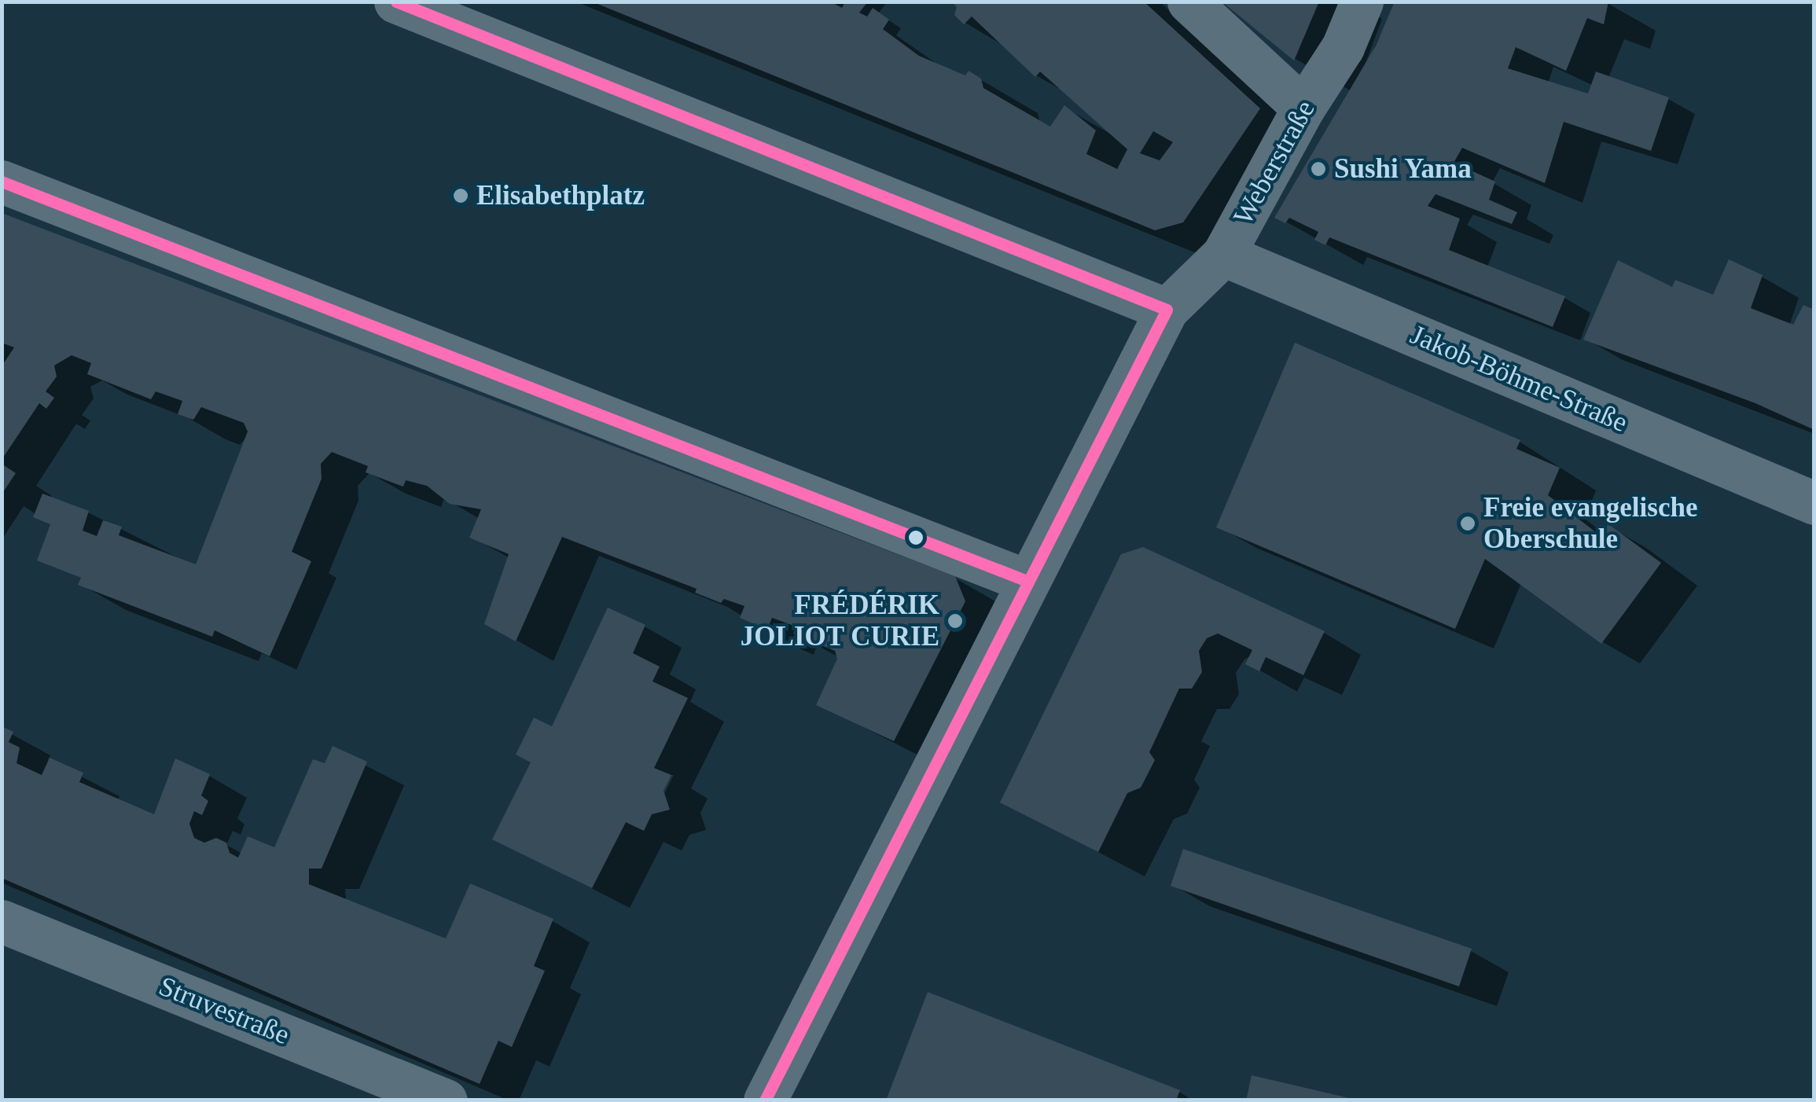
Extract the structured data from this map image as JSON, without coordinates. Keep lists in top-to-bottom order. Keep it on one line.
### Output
{"streets":{"street":["Weberstraße","Jakob-Böhme-Straße","Struvestraße"]},"crossings":[["Weberstraße","Jakob-Böhme-Straße"]],"places":["Sushi Yama","Elisabethplatz","Freie evangelische Oberschule","FRÉDÉRIK JOLIOT CURIE"]}
